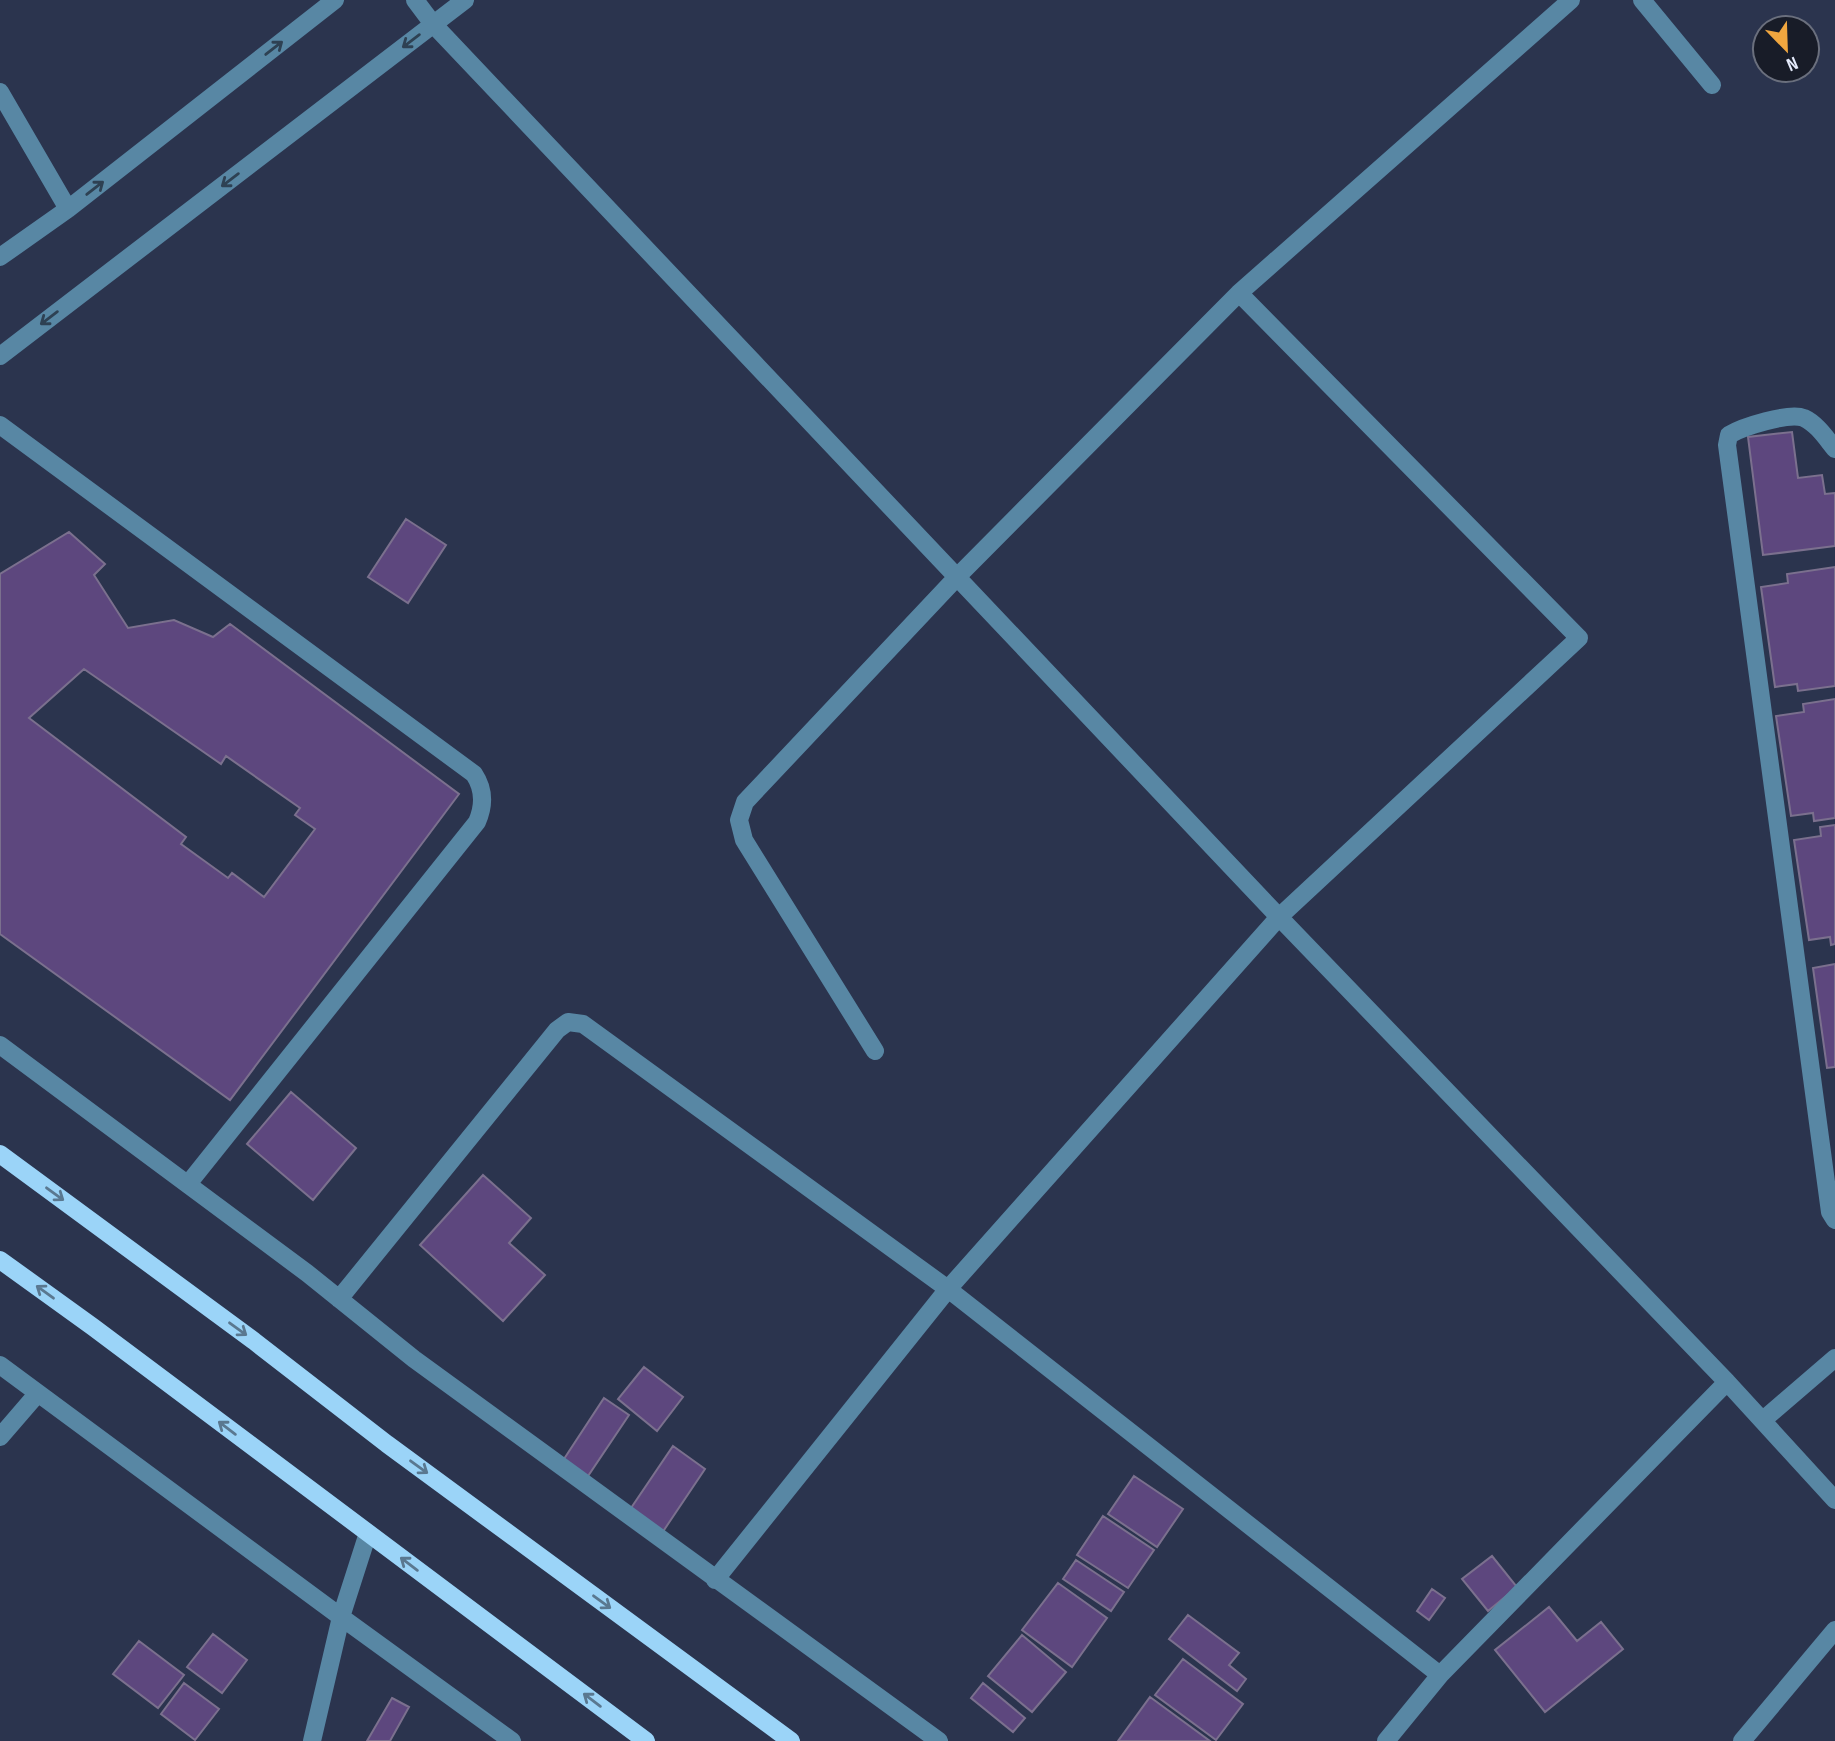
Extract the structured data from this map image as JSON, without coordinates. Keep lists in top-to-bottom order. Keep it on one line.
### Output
{"north":"bottom right"}
